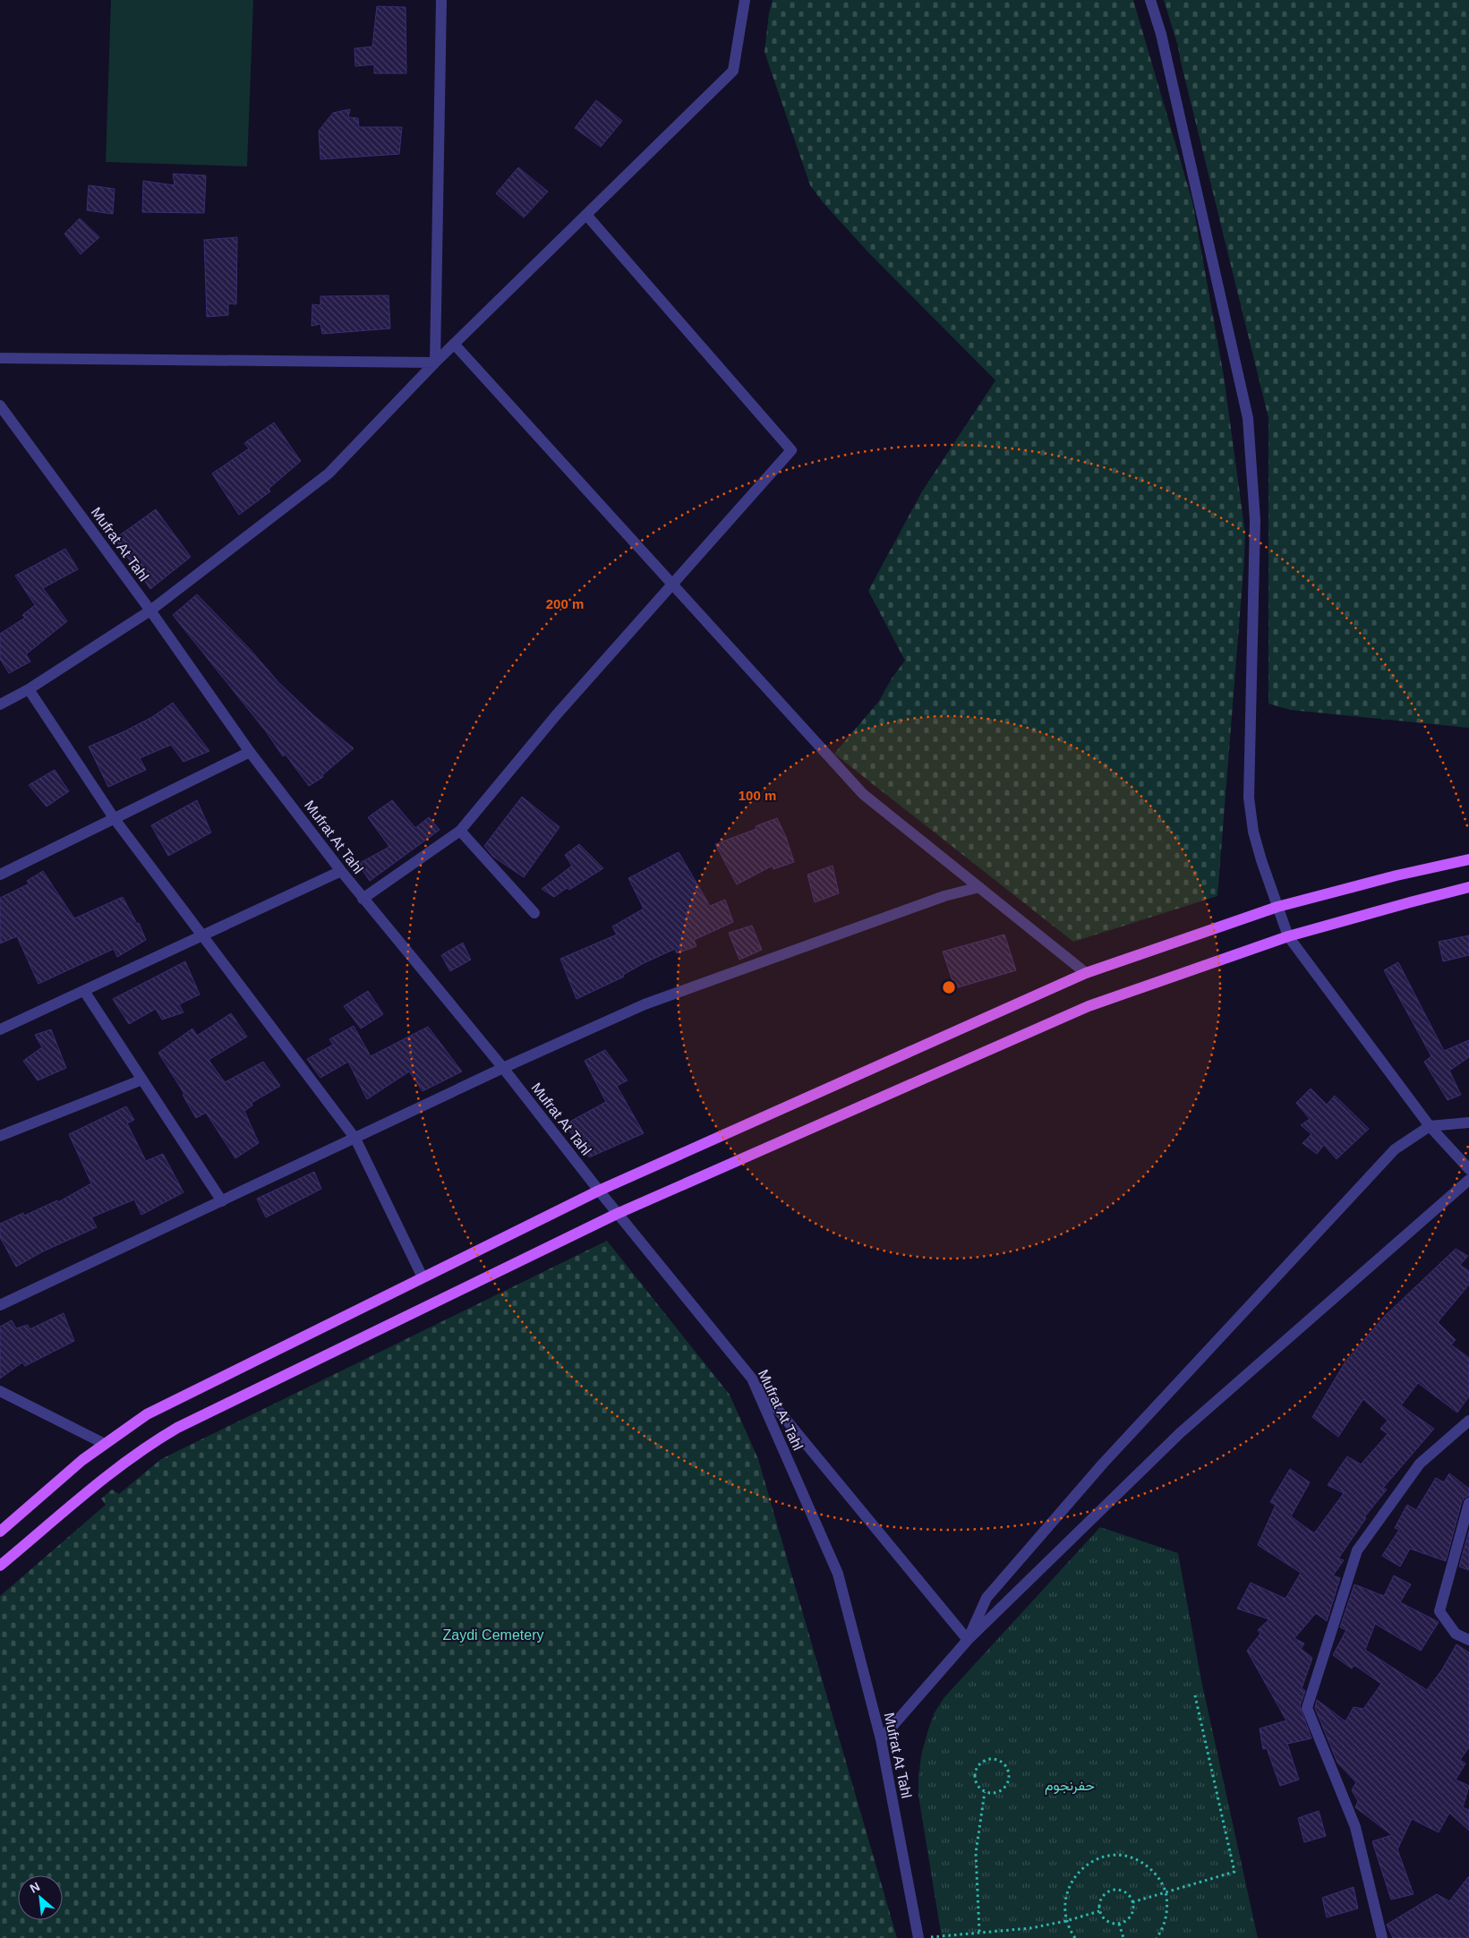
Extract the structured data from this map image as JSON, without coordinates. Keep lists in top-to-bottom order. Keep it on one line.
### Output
{"streets":{"street":["Mufrat At Tahl"]},"parks":["Zaydi Cemetery","حفرنجوم"],"north":"top left","rings":["200 m","100 m"]}
